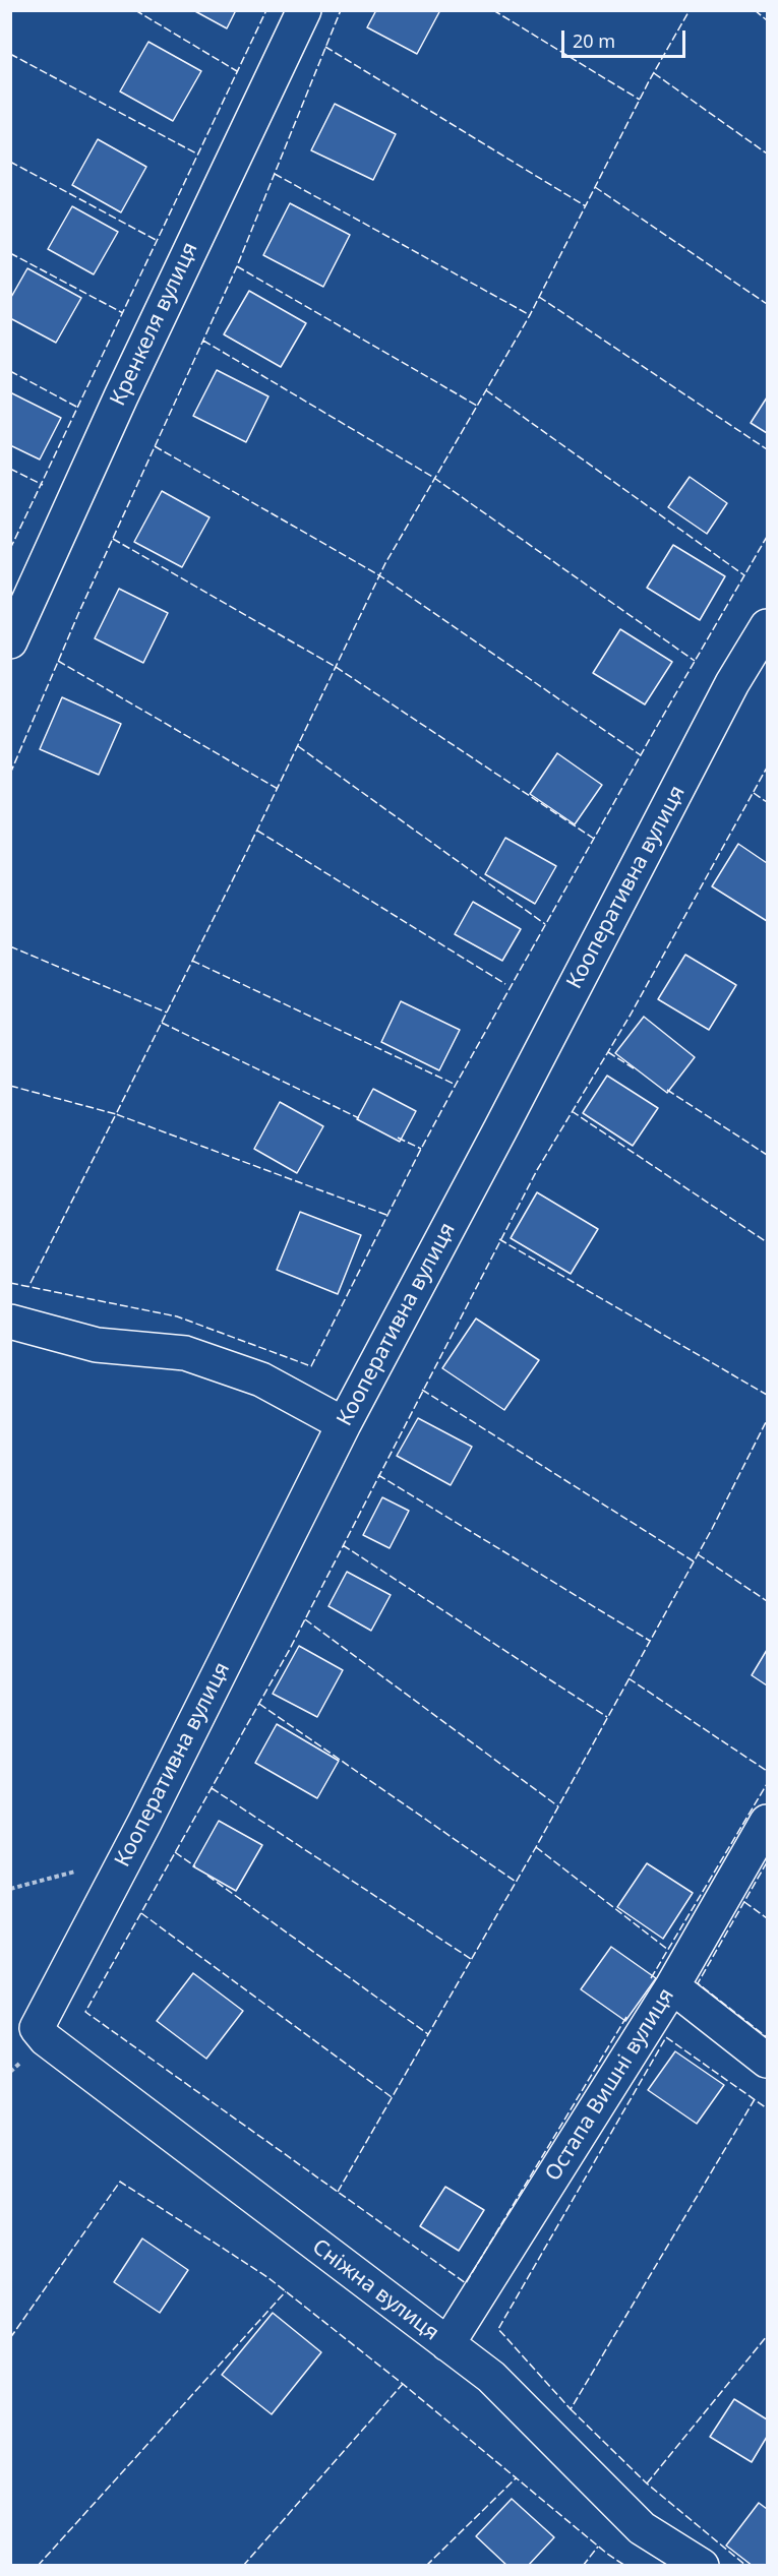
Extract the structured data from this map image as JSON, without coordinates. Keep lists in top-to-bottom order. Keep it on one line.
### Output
{"streets":{"street":["Кренкеля вулиця","Кооперативна вулиця","Остапа Вишні вулиця","Сніжна вулиця"]},"crossings":[["Кооперативна вулиця","Сніжна вулиця"],["Остапа Вишні вулиця","Сніжна вулиця"]],"scale_bar":"20 m"}
